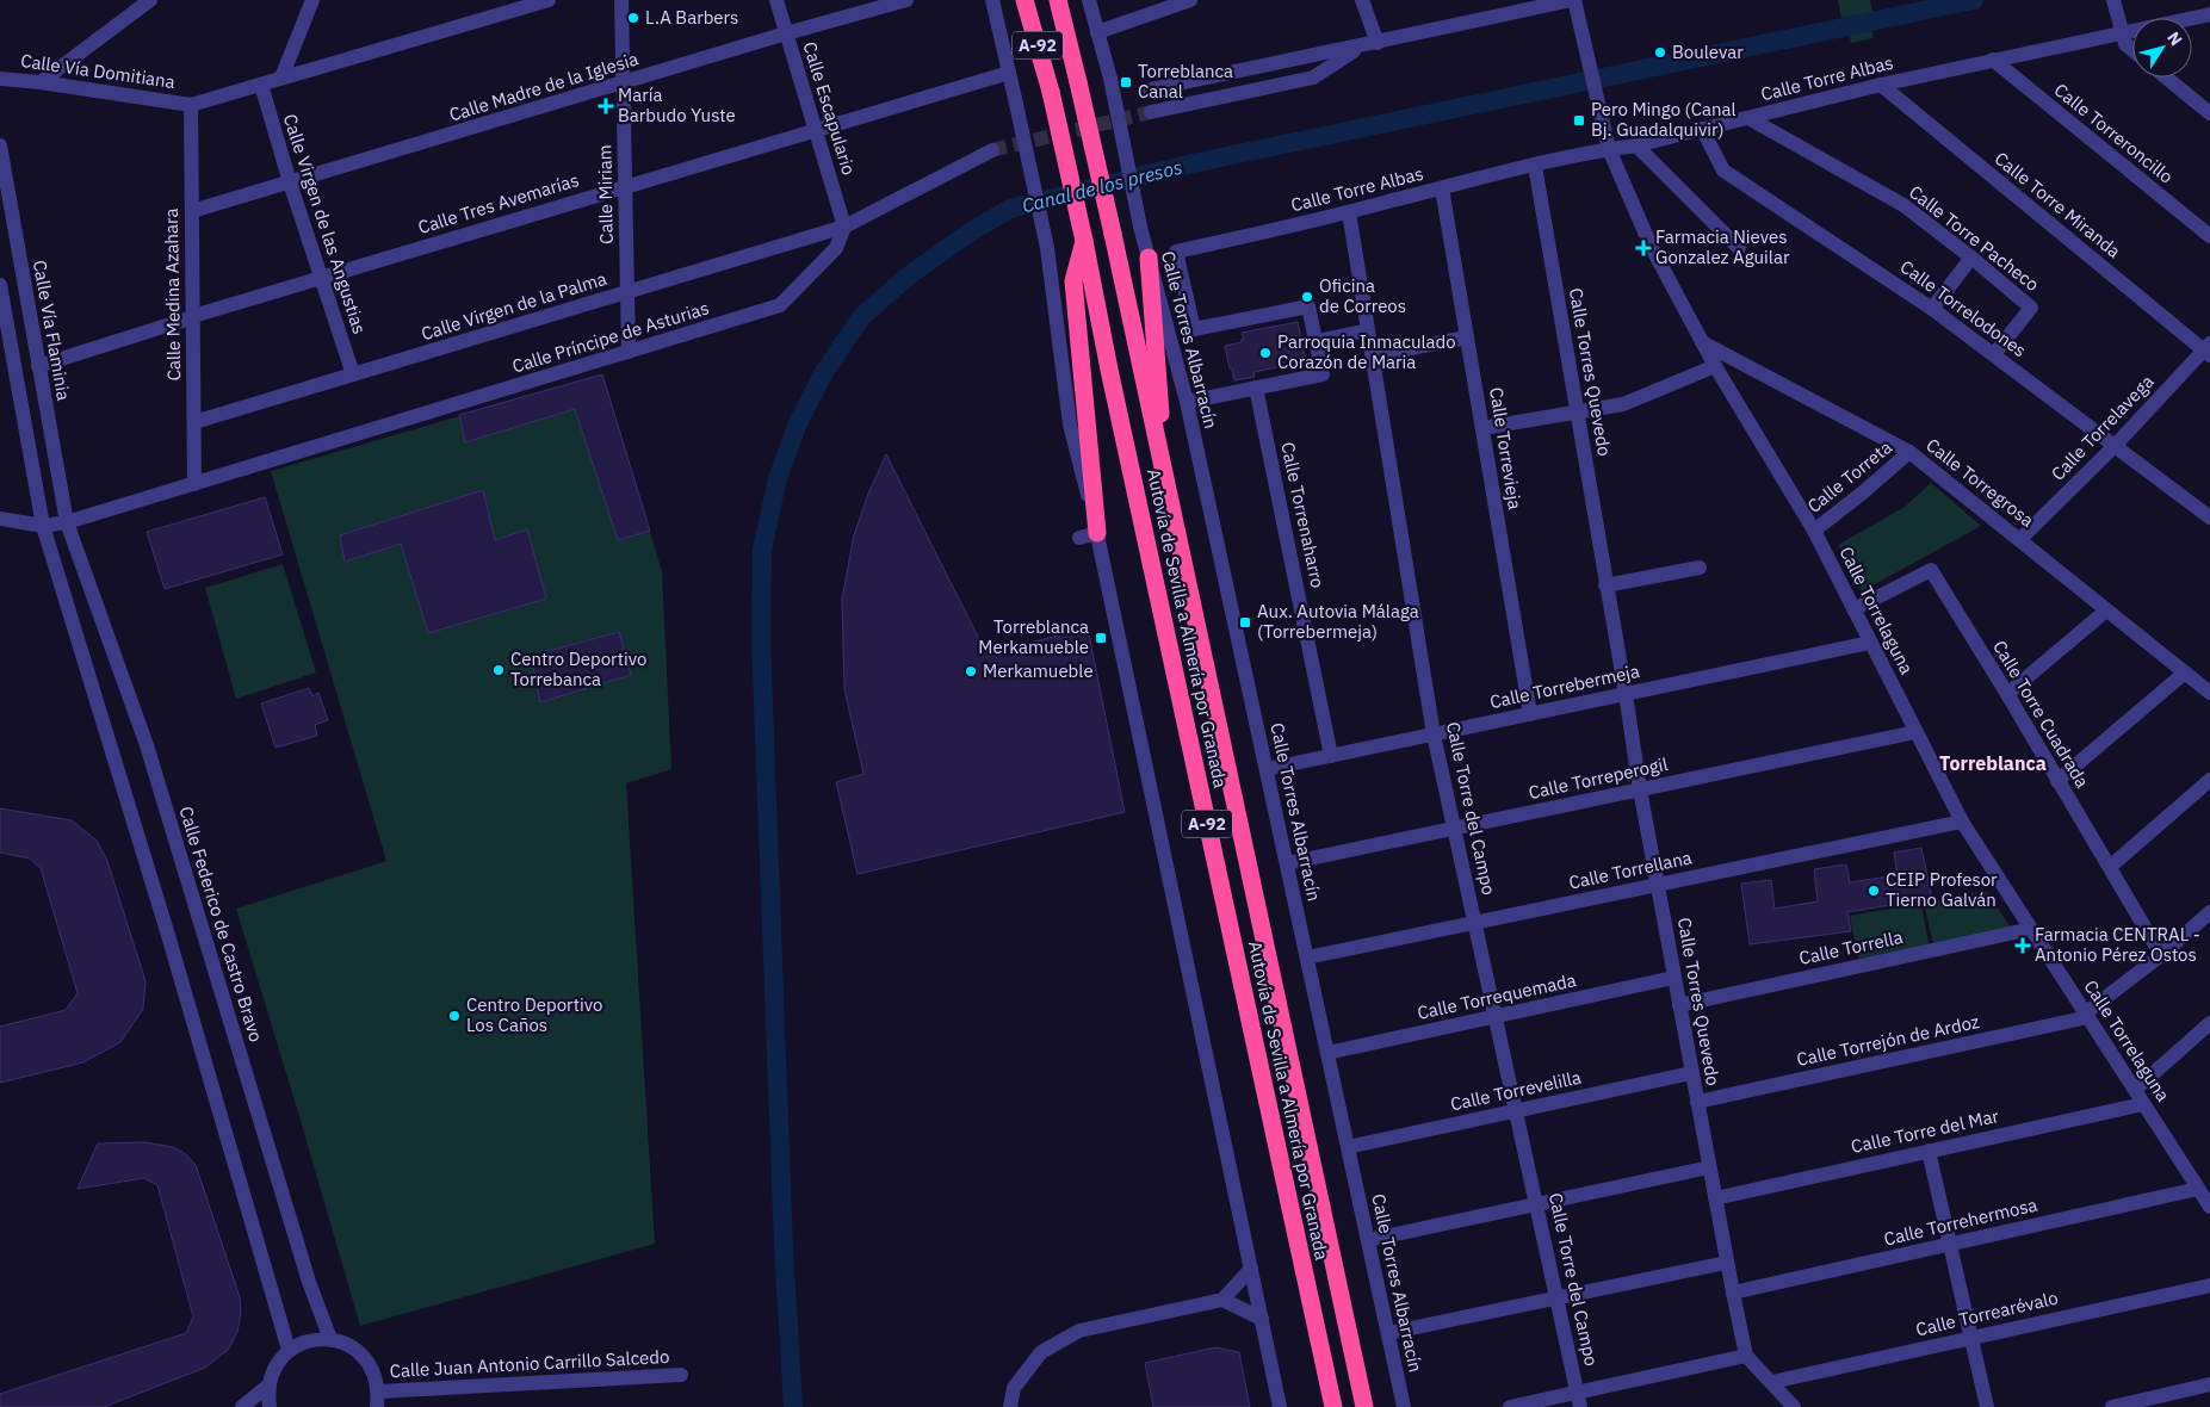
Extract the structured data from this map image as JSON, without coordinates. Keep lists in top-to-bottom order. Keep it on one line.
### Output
{"streets":{"highway":["A-92","Autovía de Sevilla a Almería por Granada"],"street":["Calle Vía Domitiana","Calle Torre Albas","Calle Madre de la Iglesia","Calle Escapulario","Calle Torreroncillo","Calle Miriam","Calle Tres Avemarías","Calle Torre Miranda","Calle Virgen de las Angustias","Calle Torre Pacheco","Calle Medina Azahara","Calle Virgen de la Palma","Calle Torrelodones","Calle Vía Flaminia","Calle Príncipe de Asturias","Calle Torres Albarracín","Calle Torres Quevedo","Calle Torrelavega","Calle Torrevieja","Calle Torreta","Calle Torregrosa","Calle Torrenaharro","Calle Torrelaguna","Calle Torrebermeja","Calle Torre Cuadrada","Calle Torreperogil","Calle Torre del Campo","Calle Torrellana","Calle Federico de Castro Bravo","Calle Torrella","Calle Torrequemada","Calle Torrejón de Ardoz","Calle Torrevelilla","Calle Torre del Mar","Calle Torrehermosa","Calle Torrearévalo","Calle Juan Antonio Carrillo Salcedo"]},"crossings":[["Calle Vía Domitiana","Calle Medina Azahara"],["Calle Torre Albas","Calle Torreroncillo"],["Calle Torre Albas","Calle Torre Miranda"],["Calle Torre Albas","Calle Torre Pacheco"],["Calle Torre Albas","Calle Torrelodones"],["Calle Torre Albas","Calle Torres Quevedo"],["Calle Torre Albas","Calle Torrevieja"],["Calle Torre Albas","Calle Torrelaguna"],["Calle Torre Albas","Calle Torre del Campo"],["Calle Madre de la Iglesia","Calle Escapulario"],["Calle Madre de la Iglesia","Calle Miriam"],["Calle Madre de la Iglesia","Calle Virgen de las Angustias"],["Calle Madre de la Iglesia","Calle Medina Azahara"],["Calle Escapulario","Calle Tres Avemarías"],["Calle Escapulario","Calle Virgen de la Palma"],["Calle Escapulario","Calle Príncipe de Asturias"],["Calle Miriam","Calle Tres Avemarías"],["Calle Miriam","Calle Virgen de la Palma"],["Calle Miriam","Calle Príncipe de Asturias"],["Calle Tres Avemarías","Calle Virgen de las Angustias"],["Calle Tres Avemarías","Calle Medina Azahara"],["Calle Tres Avemarías","Calle Vía Flaminia"],["Calle Torre Miranda","Calle Torrelavega"],["Calle Virgen de las Angustias","Calle Virgen de la Palma"],["Calle Torre Pacheco","Calle Torrelodones"],["Calle Medina Azahara","Calle Virgen de la Palma"],["Calle Medina Azahara","Calle Príncipe de Asturias"],["Calle Virgen de la Palma","Calle Príncipe de Asturias"],["Calle Torrelodones","Calle Torrelavega"],["Calle Vía Flaminia","Calle Príncipe de Asturias"],["Calle Vía Flaminia","Calle Federico de Castro Bravo"],["Calle Príncipe de Asturias","Calle Federico de Castro Bravo"],["Calle Torres Albarracín","Calle Torrebermeja"],["Calle Torres Albarracín","Calle Torreperogil"],["Calle Torres Albarracín","Calle Torrellana"],["Calle Torres Albarracín","Calle Torrequemada"],["Calle Torres Albarracín","Calle Torrevelilla"],["Calle Torres Quevedo","Calle Torrebermeja"],["Calle Torres Quevedo","Calle Torreperogil"],["Calle Torres Quevedo","Calle Torrellana"],["Calle Torres Quevedo","Calle Torrella"],["Calle Torres Quevedo","Calle Torrequemada"],["Calle Torres Quevedo","Calle Torrejón de Ardoz"],["Calle Torres Quevedo","Calle Torrevelilla"],["Calle Torres Quevedo","Calle Torre del Mar"],["Calle Torres Quevedo","Calle Torrehermosa"],["Calle Torrelavega","Calle Torregrosa"],["Calle Torrevieja","Calle Torrebermeja"],["Calle Torreta","Calle Torregrosa"],["Calle Torreta","Calle Torrelaguna"],["Calle Torregrosa","Calle Torrelaguna"],["Calle Torrenaharro","Calle Torrebermeja"],["Calle Torrelaguna","Calle Torrebermeja"],["Calle Torrelaguna","Calle Torre Cuadrada"],["Calle Torrelaguna","Calle Torreperogil"],["Calle Torrelaguna","Calle Torrellana"],["Calle Torrelaguna","Calle Torrella"],["Calle Torrelaguna","Calle Torrejón de Ardoz"],["Calle Torrelaguna","Calle Torre del Mar"],["Calle Torrelaguna","Calle Torrehermosa"],["Calle Torrebermeja","Calle Torre del Campo"],["Calle Torreperogil","Calle Torre del Campo"],["Calle Torre del Campo","Calle Torrellana"],["Calle Torre del Campo","Calle Torrequemada"],["Calle Torre del Campo","Calle Torrevelilla"]],"districts":["Torreblanca"],"water":["Canal de los presos"],"places":{"other":["L.A Barbers","Boulevar","Oficina de Correos","Parroquia Inmaculado Corazón de Maria","Centro Deportivo Torrebanca","Merkamueble","CEIP Profesor Tierno Galván","Centro Deportivo Los Caños"],"transit":["Torreblanca Canal","Pero Mingo (Canal Bj. Guadalquivir)","Aux. Autovia Málaga (Torrebermeja)","Torreblanca Merkamueble"],"health":["María Barbudo Yuste","Farmacia Nieves Gonzalez Aguilar","Farmacia CENTRAL - Antonio Pérez Ostos"]},"north":"top right"}
